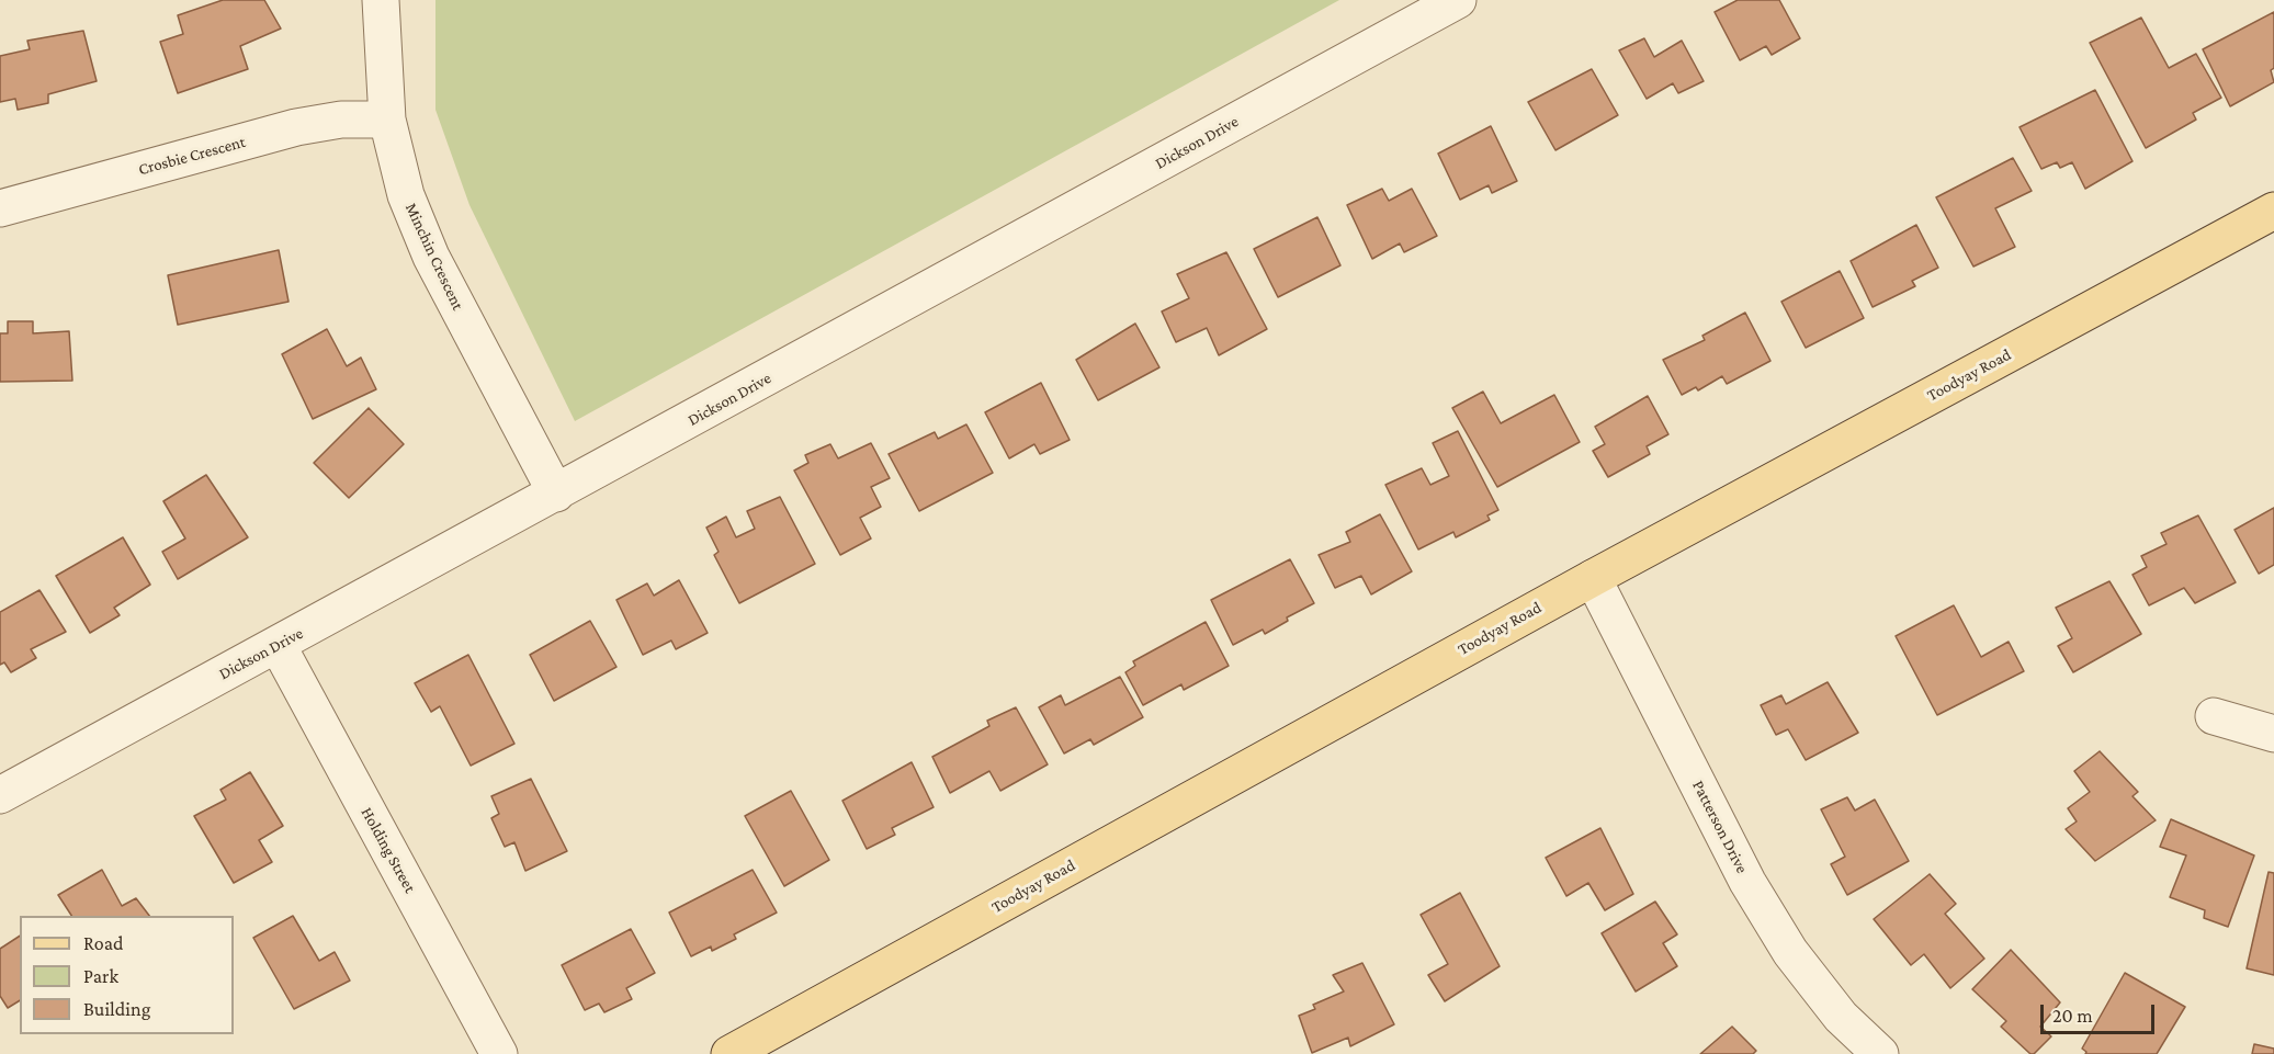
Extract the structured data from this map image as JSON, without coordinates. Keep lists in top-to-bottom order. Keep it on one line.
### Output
{"streets":{"main road":["Toodyay Road"],"street":["Dickson Drive","Crosbie Crescent","Minchin Crescent","Patterson Drive","Holding Street"]},"crossings":[["Dickson Drive","Minchin Crescent"],["Dickson Drive","Holding Street"],["Crosbie Crescent","Minchin Crescent"],["Toodyay Road","Patterson Drive"]],"legend":["Road","Park","Building"],"scale_bar":"20 m"}
